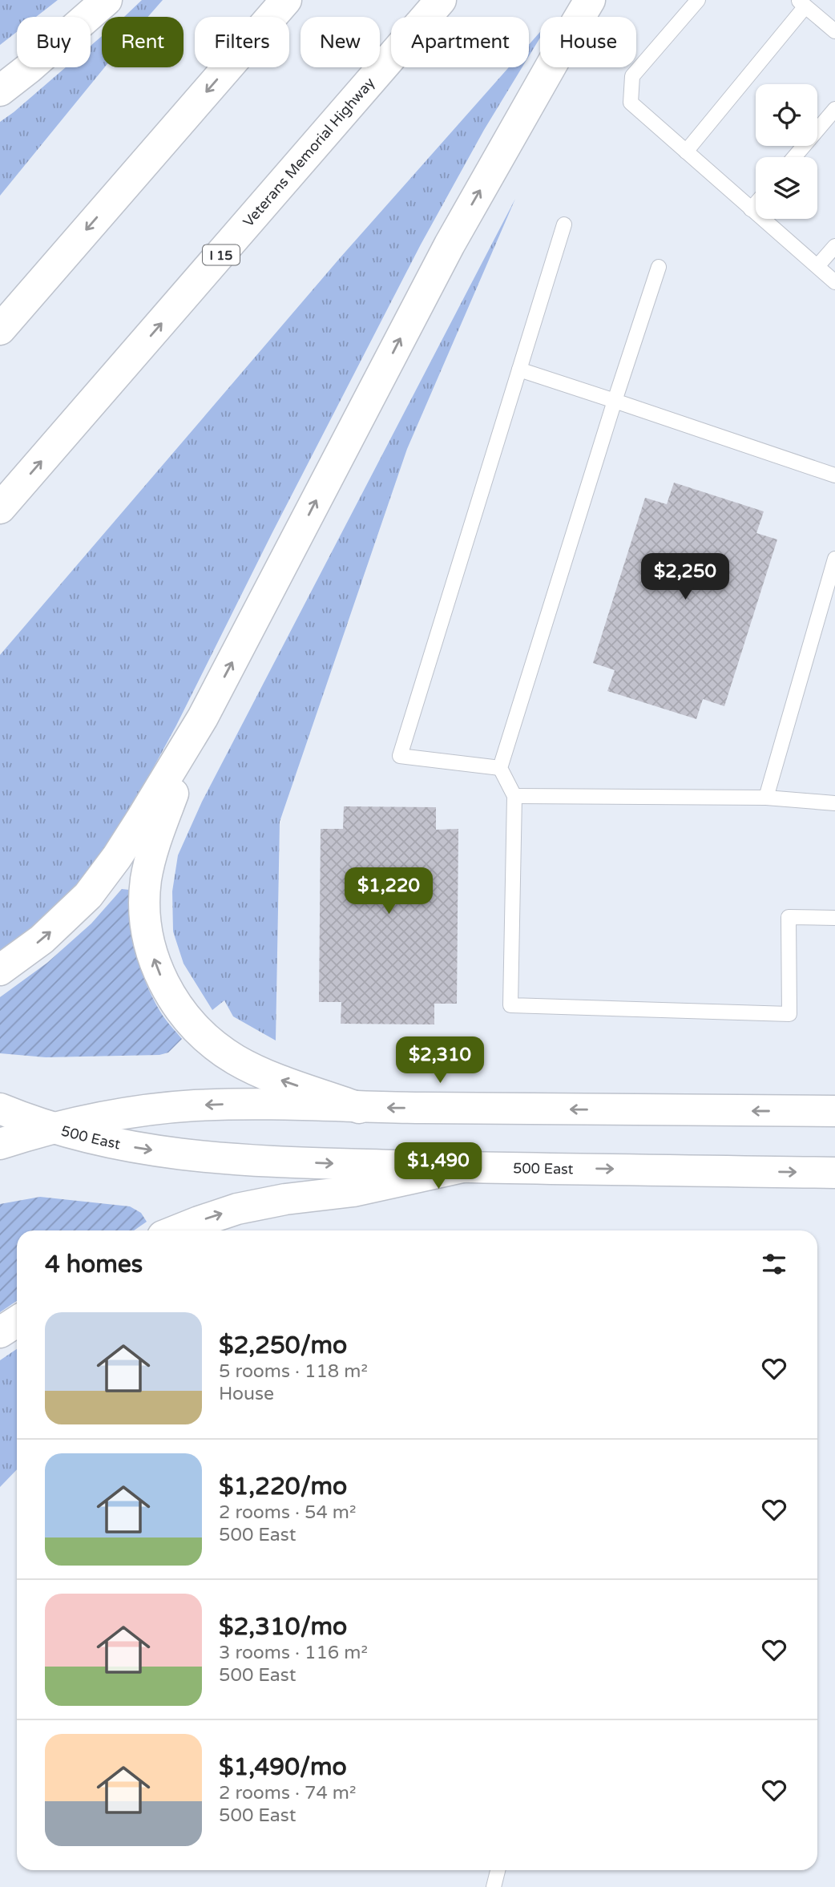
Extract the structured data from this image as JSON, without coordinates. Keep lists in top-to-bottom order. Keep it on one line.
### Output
{"streets":{"main road":["Veterans Memorial Highway","I 15","500 East"]},"page":{"chip":["Buy","Rent","Filters","New","Apartment","House"],"price":["$2,250","$1,220","$2,310","$1,490"],"heading":"4 homes","list":[{"name":"$2,250/mo","note":"5 rooms · 118 m² · House"},{"name":"$1,220/mo","note":"2 rooms · 54 m² · 500 East"},{"name":"$2,310/mo","note":"3 rooms · 116 m² · 500 East"},{"name":"$1,490/mo","note":"2 rooms · 74 m² · 500 East"}]}}
